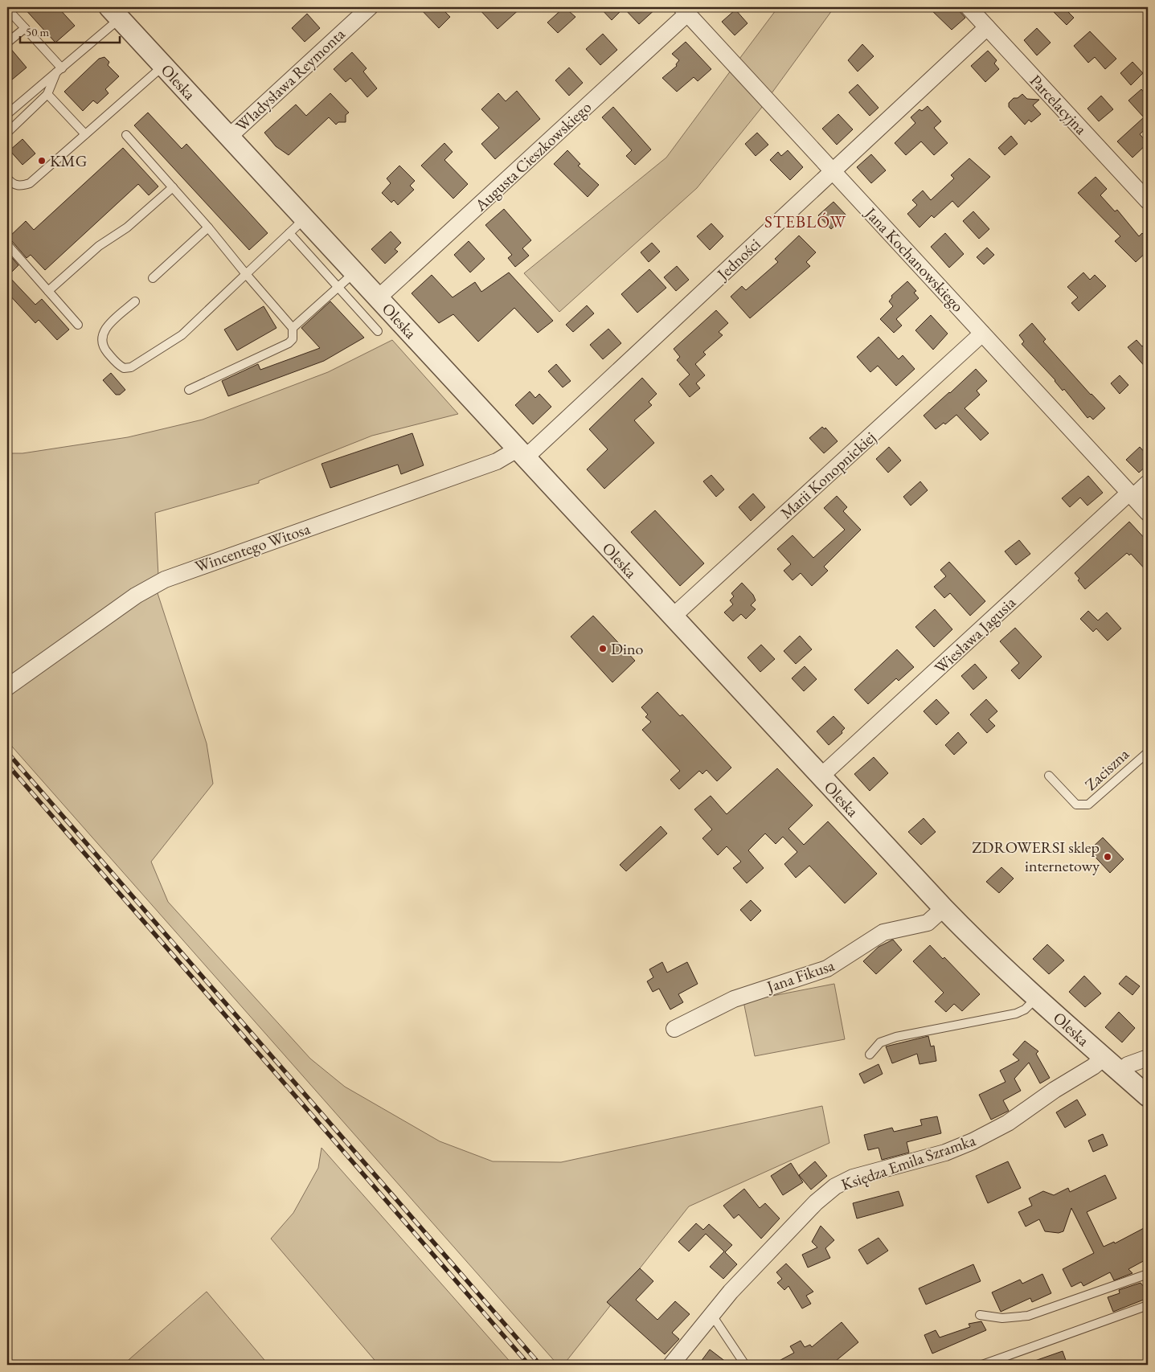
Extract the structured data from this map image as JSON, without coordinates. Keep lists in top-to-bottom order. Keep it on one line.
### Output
{"streets":{"street":["Władysława Reymonta","Oleska","Parcelacyjna","Augusta Cieszkowskiego","Jedności","Jana Kochanowskiego","Marii Konopnickiej","Wincentego Witosa","Wiesława Jagusia","Jana Fikusa","Księdza Emila Szramka"],"lane":["Zaciszna"]},"crossings":[["Władysława Reymonta","Oleska"],["Oleska","Augusta Cieszkowskiego"],["Oleska","Jedności"],["Oleska","Marii Konopnickiej"],["Oleska","Wincentego Witosa"],["Oleska","Wiesława Jagusia"],["Oleska","Jana Fikusa"],["Oleska","Księdza Emila Szramka"],["Parcelacyjna","Jedności"],["Augusta Cieszkowskiego","Jana Kochanowskiego"],["Jedności","Jana Kochanowskiego"],["Jedności","Wincentego Witosa"],["Jana Kochanowskiego","Marii Konopnickiej"],["Jana Kochanowskiego","Wiesława Jagusia"]],"districts":["STEBLÓW"],"places":["KMG","Dino","ZDROWERSI sklep internetowy"],"scale_bar":"50 m"}
